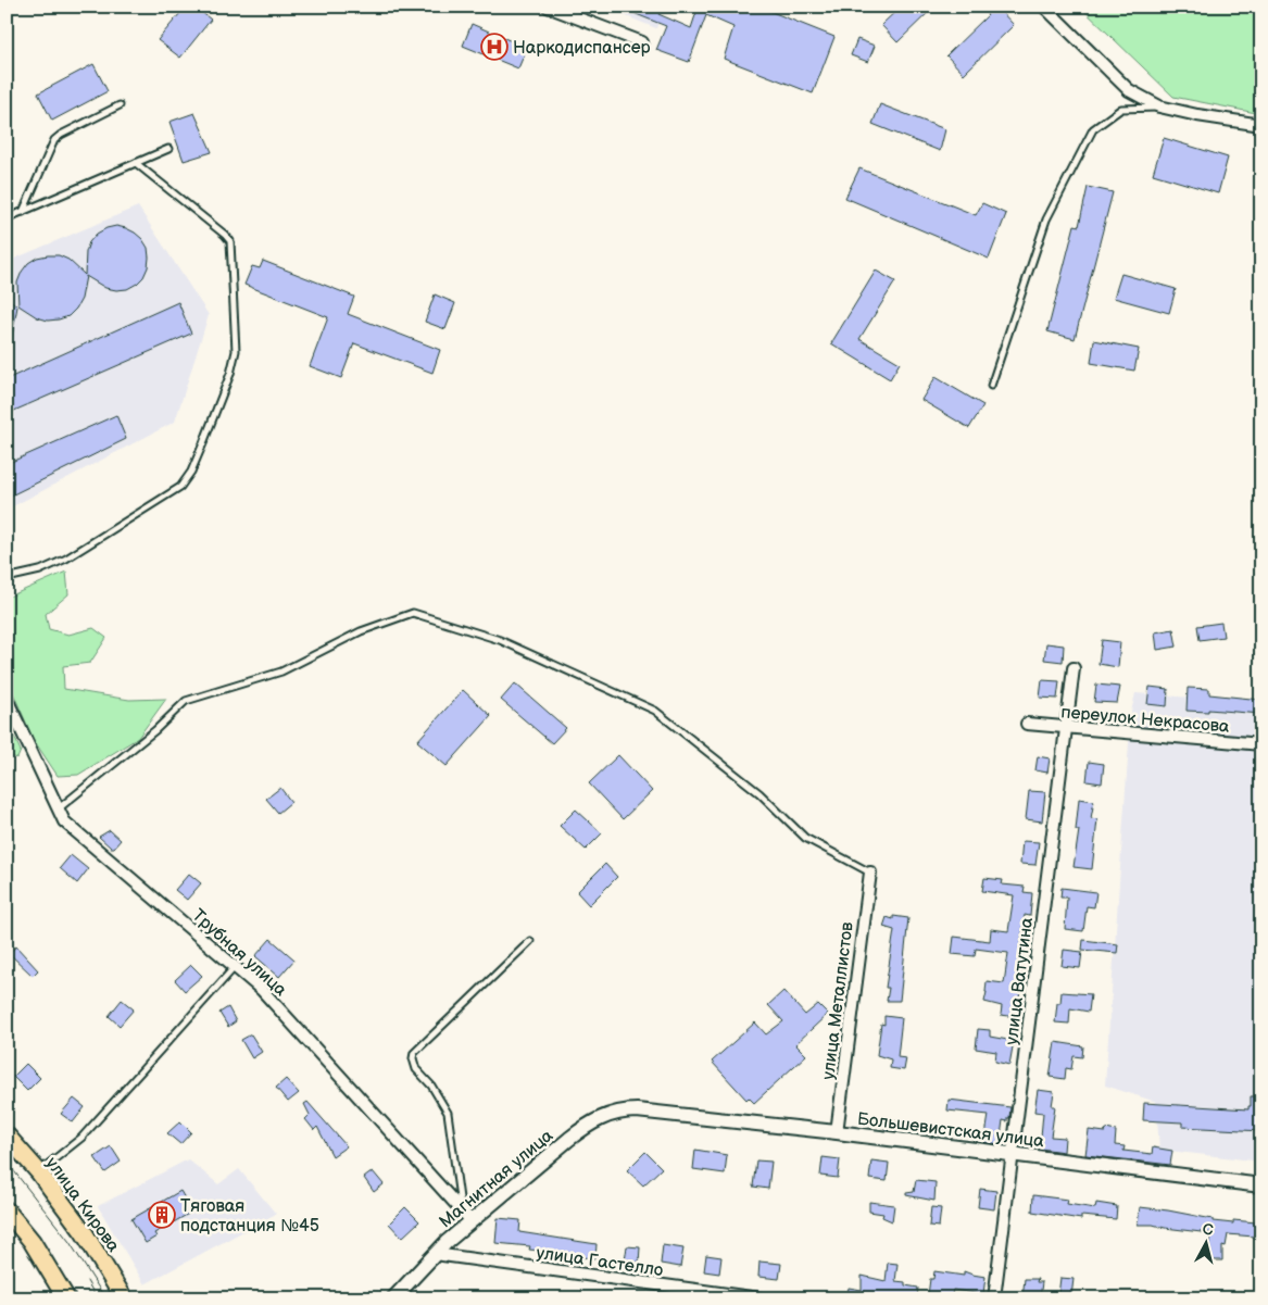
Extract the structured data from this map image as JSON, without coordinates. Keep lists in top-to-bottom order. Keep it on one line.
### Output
{"streets":{"main road":["улица Кирова"],"street":["переулок Некрасова","Трубная улица","улица Ватутина","улица Металлистов","Большевистская улица","Магнитная улица","улица Гастелло"]},"crossings":[["переулок Некрасова","улица Ватутина"],["Трубная улица","Магнитная улица"],["улица Ватутина","Большевистская улица"],["улица Металлистов","Большевистская улица"],["Большевистская улица","Магнитная улица"],["Магнитная улица","улица Гастелло"]],"places":{"hospital":["Наркодиспансер"],"building":["Тяговая подстанция №45"]},"north":"top"}
